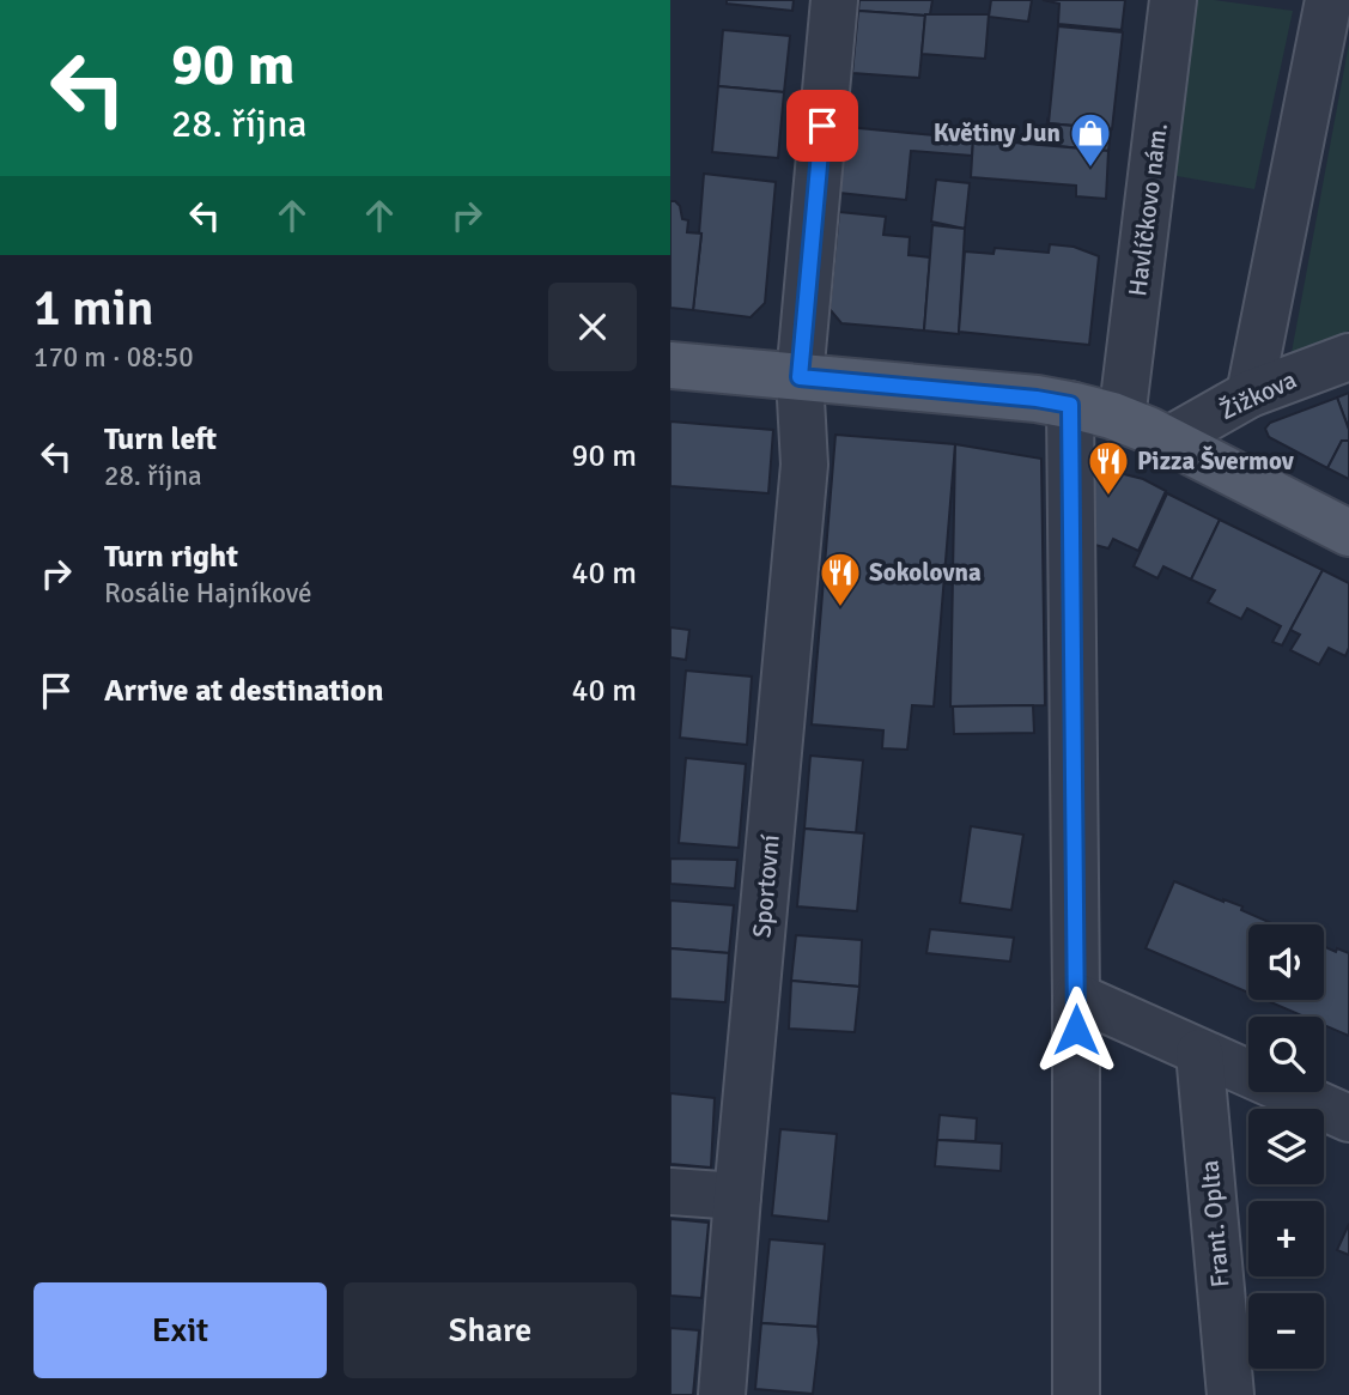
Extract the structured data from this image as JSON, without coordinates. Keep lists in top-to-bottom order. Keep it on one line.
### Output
{"streets":{"street":["Havlíčkovo nám.","Žižkova","Sportovní","Frant. Oplta"]},"places":{"shop":["Květiny Jun"],"restaurant":["Pizza Švermov","Sokolovna"]},"page":{"turn":["90 m","28. října"],"heading":["1 min","170 m · 08:50"],"list":[{"name":"Turn left","note":"28. října","value":"90 m"},{"name":"Turn right","note":"Rosálie Hajníkové","value":"40 m"},{"name":"Arrive at destination","value":"40 m"}],"map_buttons":["+","−"],"buttons":["Exit","Share"]}}
